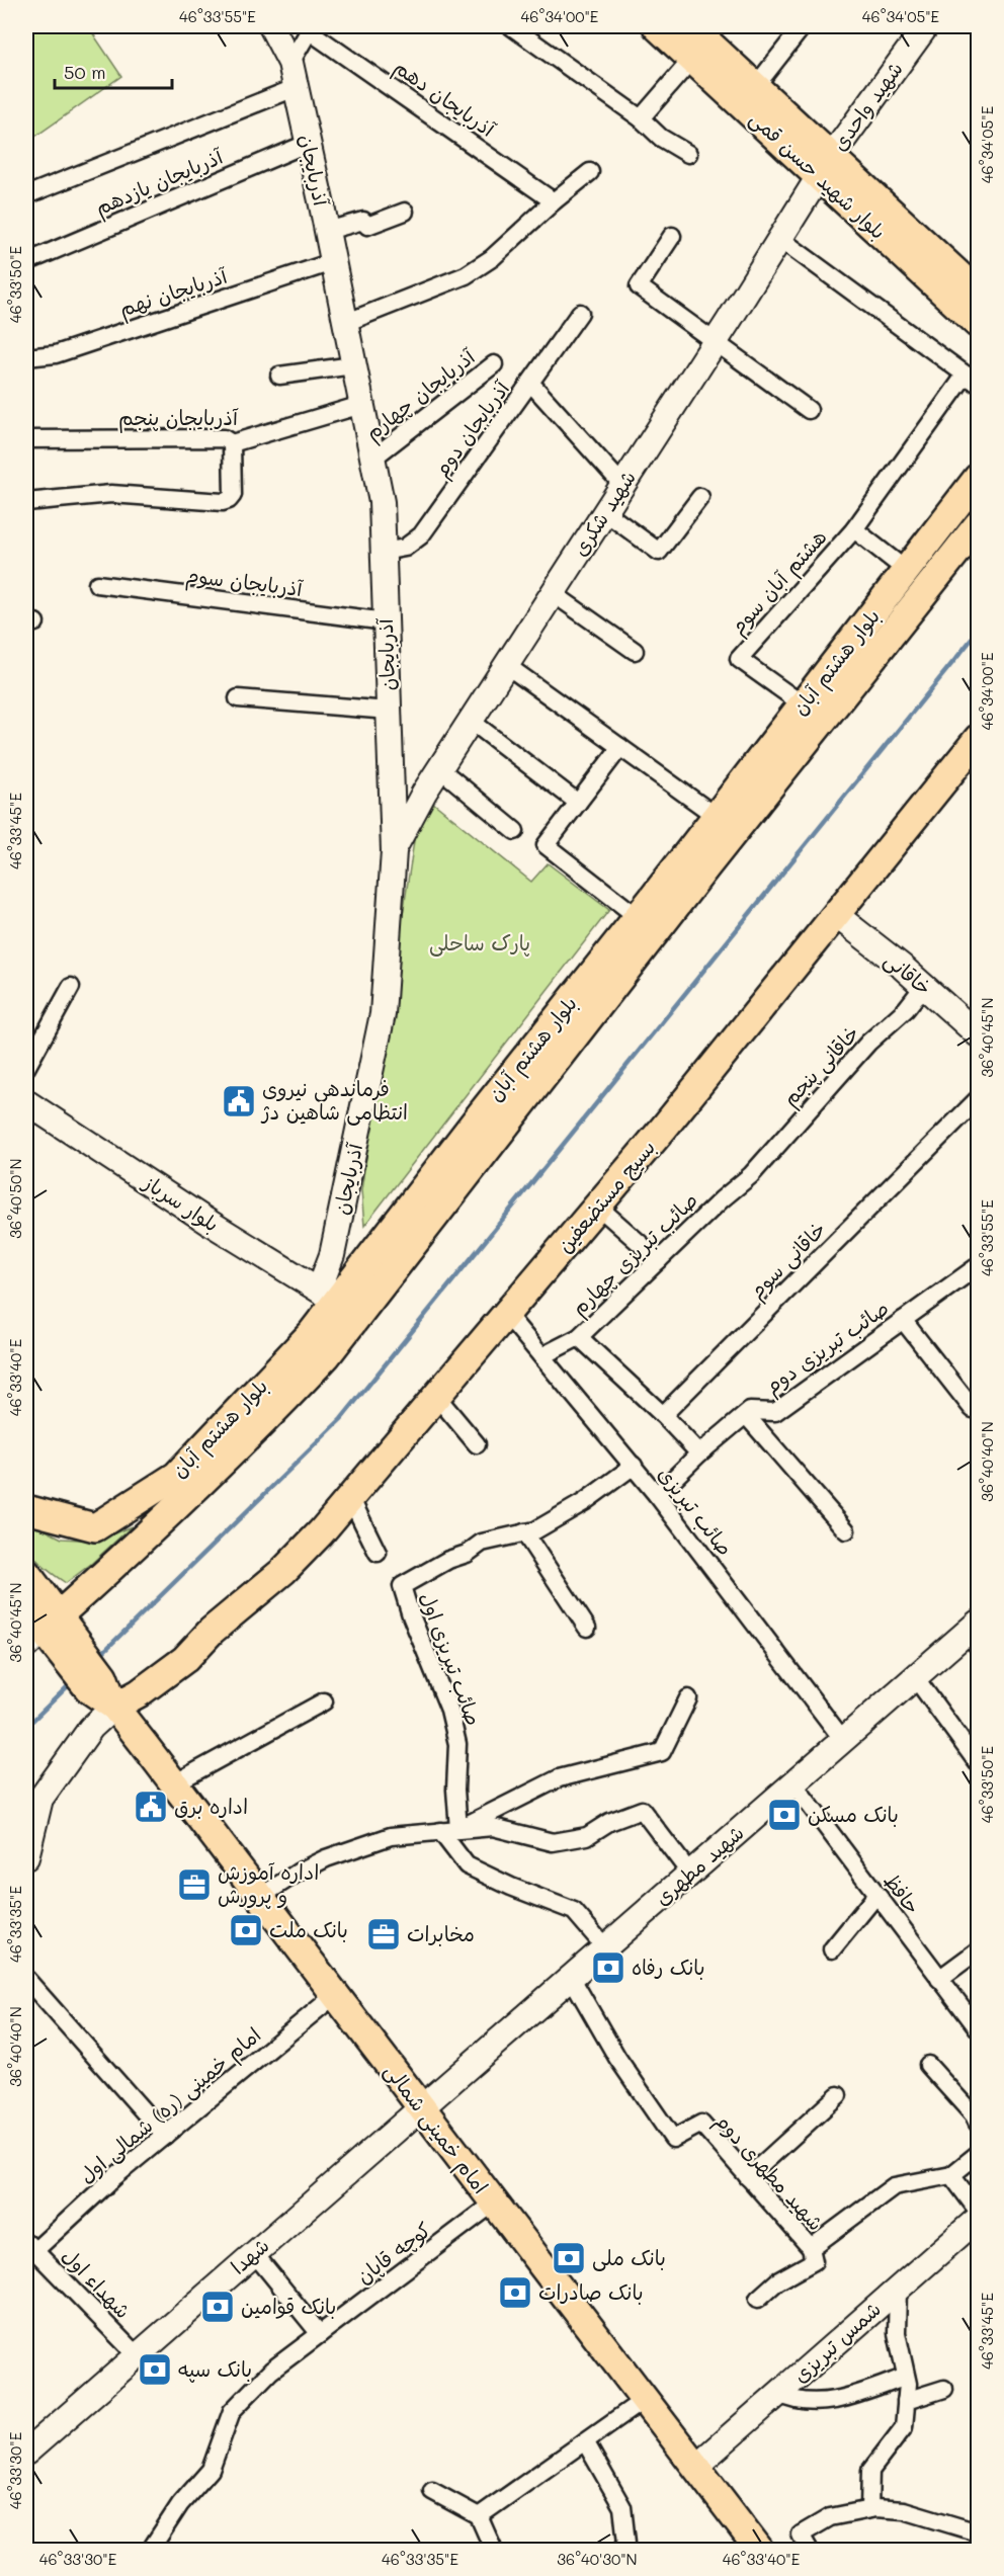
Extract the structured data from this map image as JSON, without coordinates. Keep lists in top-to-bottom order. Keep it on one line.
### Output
{"streets":{"main road":["بلوار شهید حسن قمی","بلوار هشتم آبان","بسیج مستضعفین","امام خمینی شمالی"],"street":["آذربایجان دهم","شهید واحدی","آذربایجان","آذربایجان یازدهم","آذربایجان نهم","آذربایجان چهارم","آذربایجان پنجم","آذربایجان دوم","شهید شکری","آذربایجان سوم","هشتم آبان سوم","خاقانی","خاقانی پنجم","بلوار سرباز","صائب تبریزی چهارم","خاقانی سوم","صائب تبریزی دوم","صائب تبریزی","صائب تبریزی اول","شهید مطهری","حافظ","امام خمینی (ره) شمالی اول","شهید مطهری دوم","کوچه قاپان","شهدا","شهداء اول","شمس تبریزی"]},"crossings":[["شهید واحدی","بلوار شهید حسن قمی"],["شهید واحدی","شهید شکری"],["آذربایجان","آذربایجان یازدهم"],["آذربایجان","آذربایجان نهم"],["آذربایجان","آذربایجان چهارم"],["آذربایجان","آذربایجان پنجم"],["آذربایجان","آذربایجان دوم"],["آذربایجان","شهید شکری"],["آذربایجان","آذربایجان سوم"],["آذربایجان","بلوار هشتم آبان"],["آذربایجان","بلوار سرباز"],["بلوار شهید حسن قمی","شهید شکری"],["هشتم آبان سوم","بلوار هشتم آبان"],["بلوار هشتم آبان","بلوار سرباز"],["بلوار هشتم آبان","امام خمینی شمالی"],["خاقانی","خاقانی پنجم"],["خاقانی","بسیج مستضعفین"],["خاقانی پنجم","صائب تبریزی چهارم"],["بسیج مستضعفین","صائب تبریزی"],["بسیج مستضعفین","امام خمینی شمالی"],["صائب تبریزی چهارم","صائب تبریزی"],["صائب تبریزی","صائب تبریزی اول"],["صائب تبریزی","شهید مطهری"],["شهید مطهری","حافظ"],["شهید مطهری","امام خمینی شمالی"],["شهید مطهری","شهید مطهری دوم"],["شهید مطهری","شهدا"],["امام خمینی (ره) شمالی اول","امام خمینی شمالی"],["امام خمینی (ره) شمالی اول","شهداء اول"],["امام خمینی شمالی","کوچه قاپان"],["امام خمینی شمالی","شهدا"],["امام خمینی شمالی","شمس تبریزی"],["شهدا","شهداء اول"]],"parks":["پارک ساحلی"],"places":{"public building":["فرماندهی نیروی انتظامی شاهین دژ","اداره برق"],"bank":["بانک مسکن","بانک ملت","بانک رفاه","بانک ملی","بانک صادرات","بانک قوامین","بانک سپه"],"office":["اداره آموزش و پرورش","مخابرات"]},"scale_bar":"50 m","coordinates":["46°33'55\"E","46°34'00\"E","46°34'05\"E","46°33'50\"E","46°33'45\"E","36°40'45\"N","36°40'50\"N","46°33'40\"E","36°40'40\"N","46°33'35\"E","46°33'30\"E","36°40'30\"N"]}
